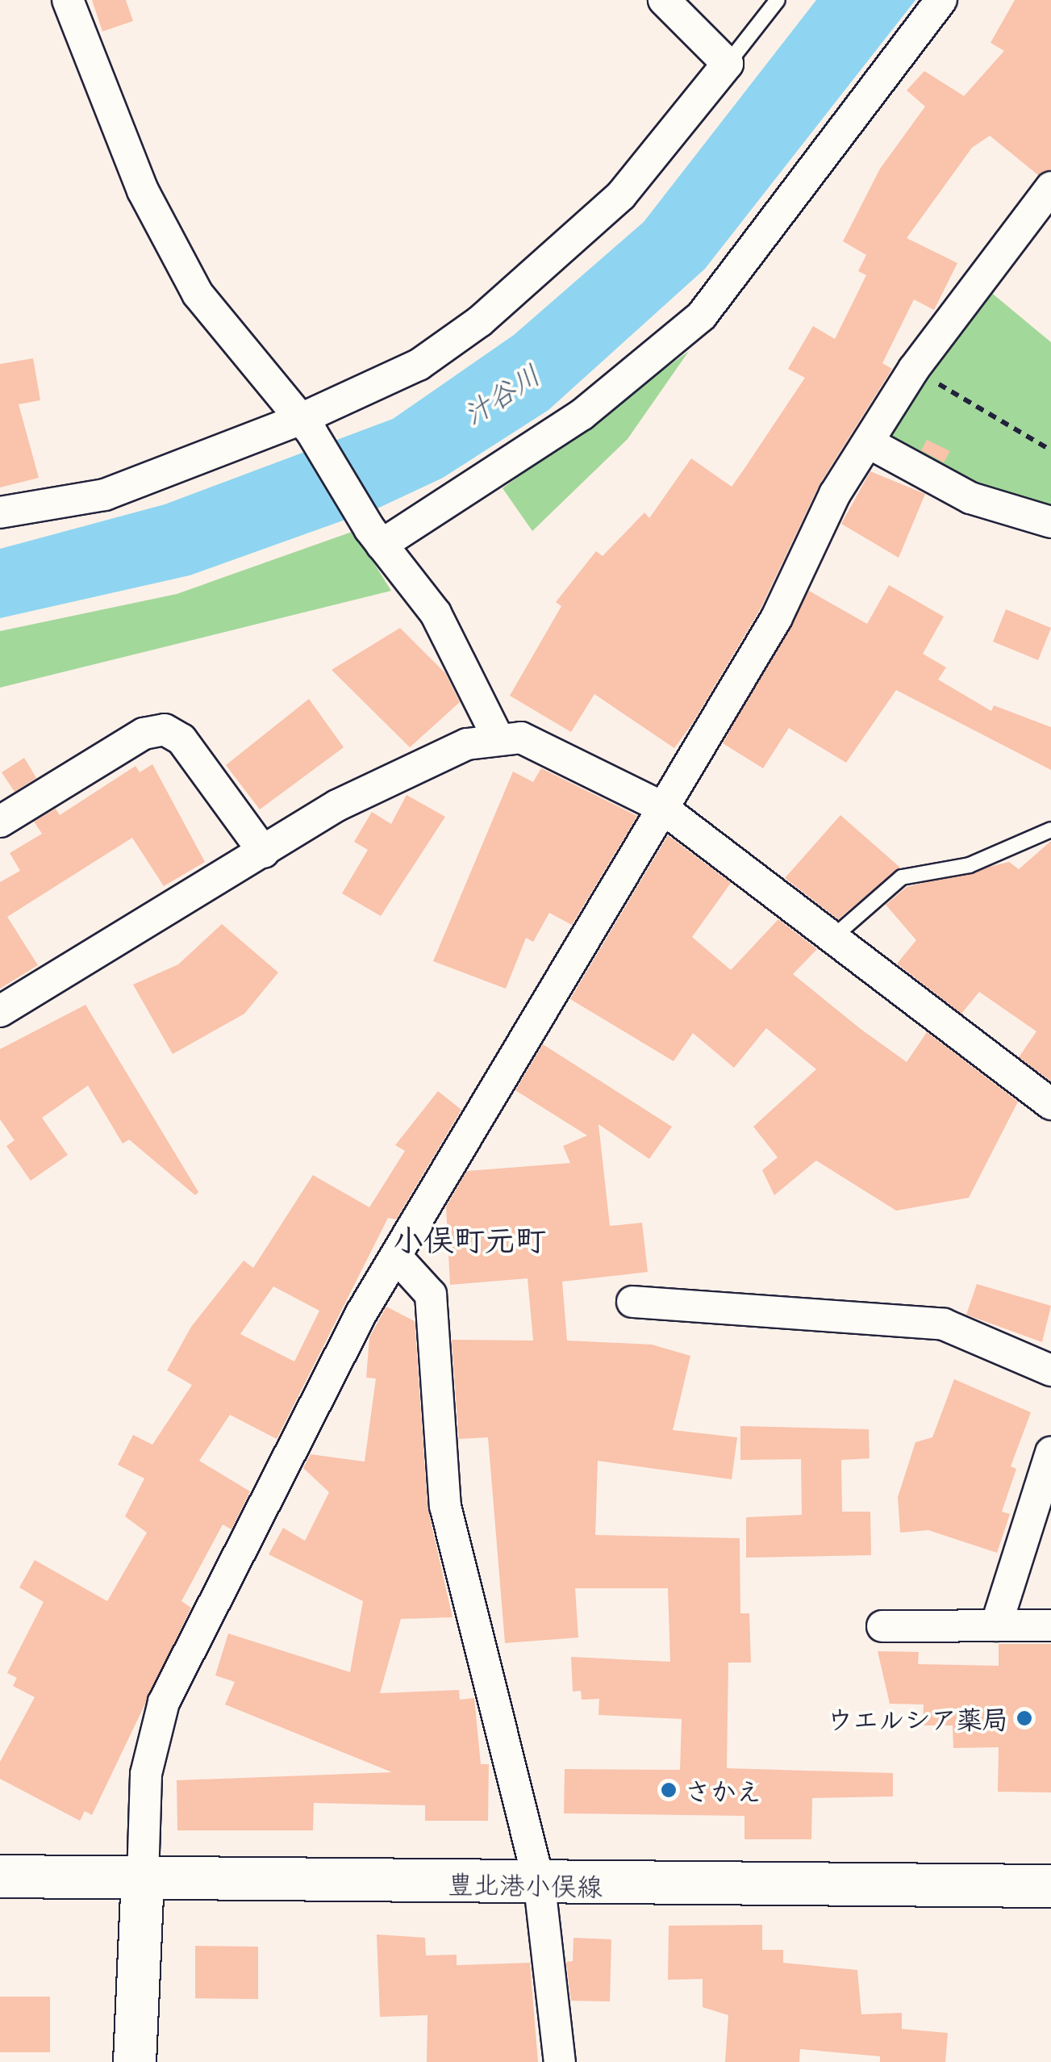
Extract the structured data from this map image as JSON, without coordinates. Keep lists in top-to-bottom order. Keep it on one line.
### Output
{"streets":{"main road":["豊北港小俣線"]},"districts":["小俣町元町"],"water":["汁谷川"],"places":["ウエルシア薬局","さかえ"]}
